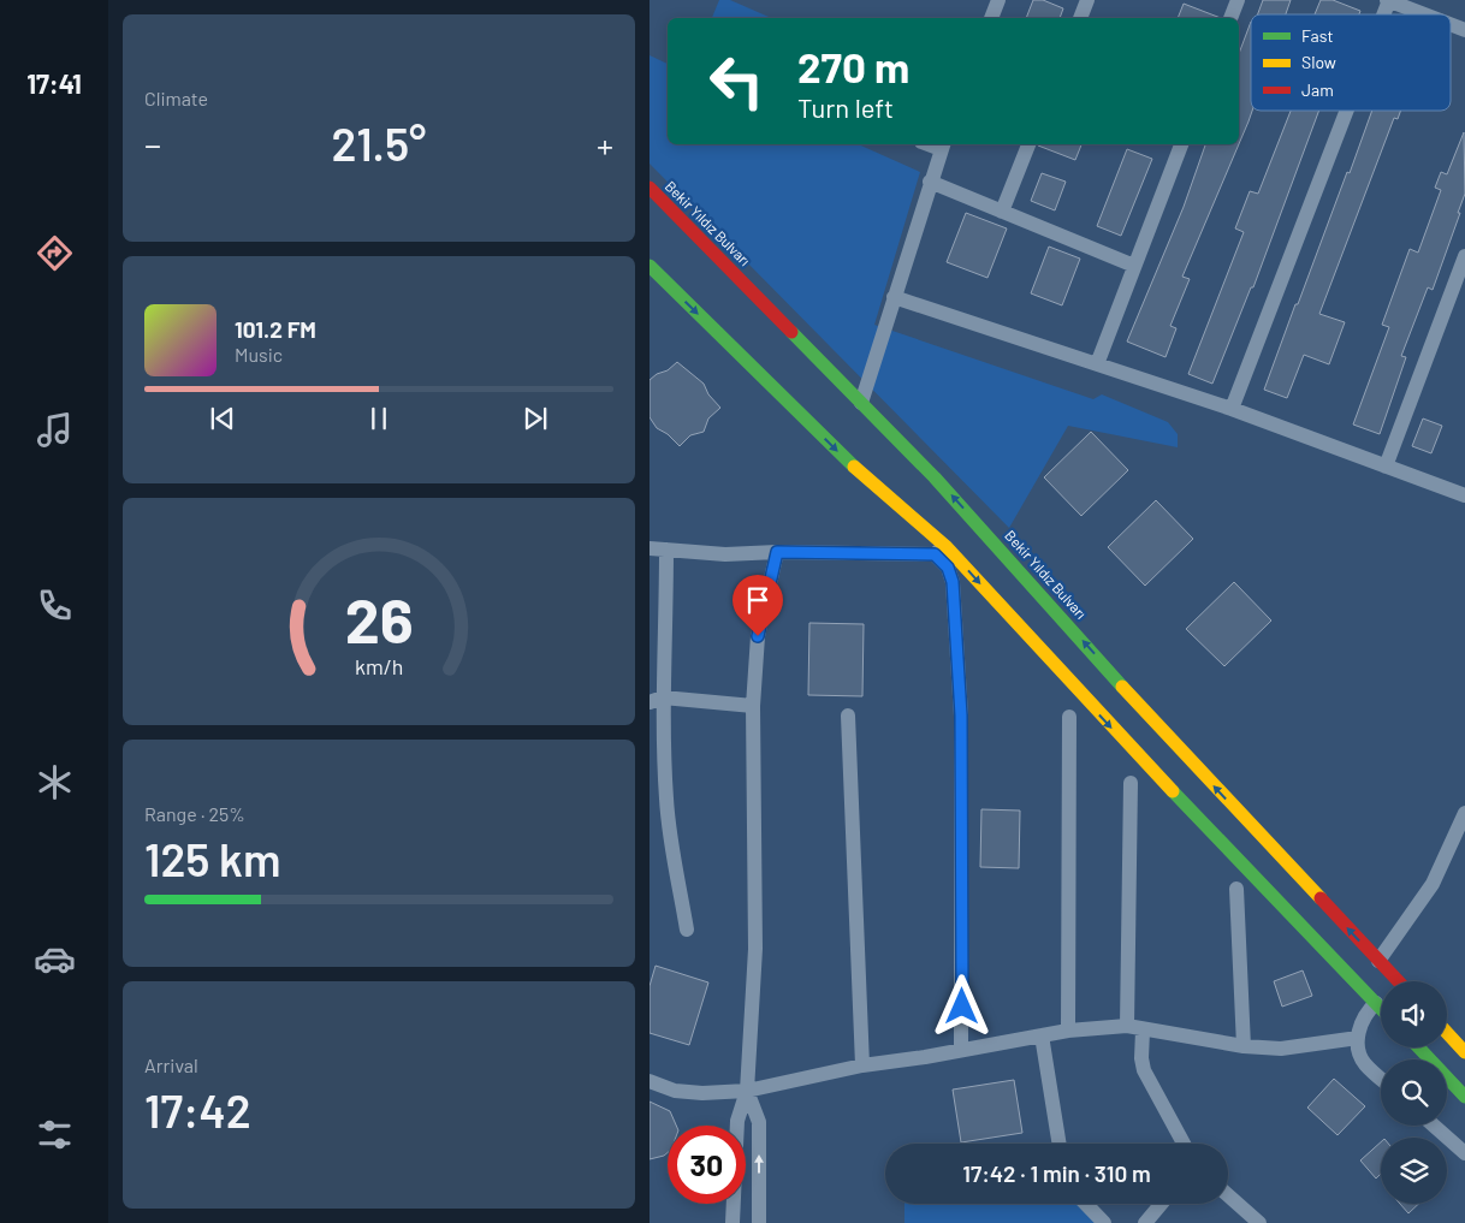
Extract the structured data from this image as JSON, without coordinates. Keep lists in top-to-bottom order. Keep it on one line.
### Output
{"streets":{"main road":["Bekir Yıldız Bulvarı"]},"legend":["Fast","Slow","Jam"],"page":{"tabs":"17:41","tile":["Climate",["Range · 25%","125 km"],["Arrival","17:42"]],"turn":["270 m","Turn left"],"heat":["−","21.5°","+"],"song":["101.2 FM","Music"],"limit":"30","trip":"17:42 · 1 min · 310 m","gauge":["26","km/h"]}}
